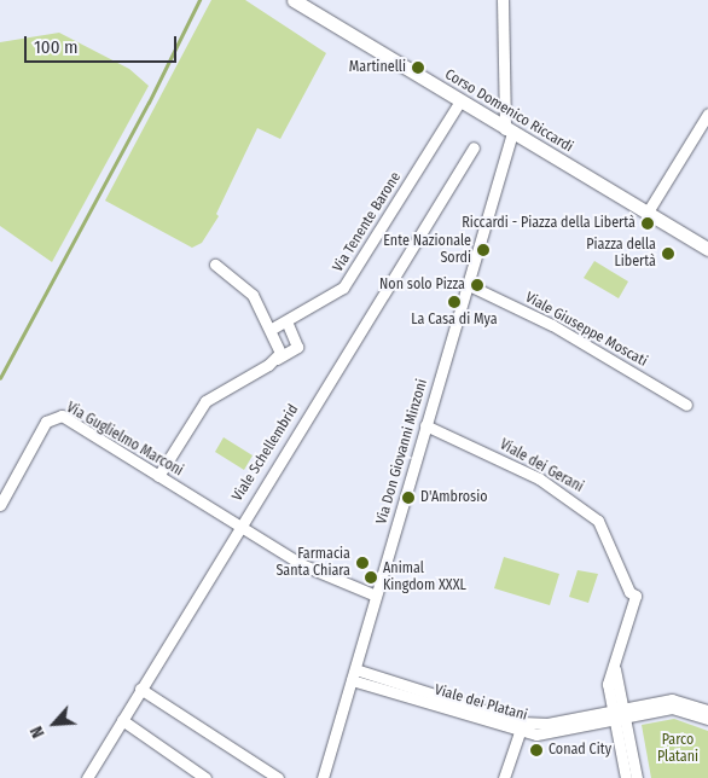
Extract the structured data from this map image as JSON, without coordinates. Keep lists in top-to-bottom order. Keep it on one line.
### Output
{"streets":{"main road":["Corso Domenico Riccardi"],"street":["Via Tenente Barone","Viale Giuseppe Moscati","Via Guglielmo Marconi","Via Don Giovanni Minzoni","Viale Schellembrid","Viale dei Gerani","Viale dei Platani"]},"crossings":[["Corso Domenico Riccardi","Via Tenente Barone"],["Corso Domenico Riccardi","Via Don Giovanni Minzoni"],["Viale Giuseppe Moscati","Via Don Giovanni Minzoni"],["Via Guglielmo Marconi","Via Don Giovanni Minzoni"],["Via Guglielmo Marconi","Viale Schellembrid"],["Via Don Giovanni Minzoni","Viale dei Gerani"],["Via Don Giovanni Minzoni","Viale dei Platani"],["Viale dei Gerani","Viale dei Platani"]],"parks":["Parco Platani"],"places":["Martinelli","Riccardi - Piazza della Libertà","Ente Nazionale Sordi","Piazza della Libertà","Non solo Pizza","La Casa di Mya","D'Ambrosio","Farmacia Santa Chiara","Animal Kingdom XXXL","Conad City"],"scale_bar":"100 m","north":"bottom left"}
